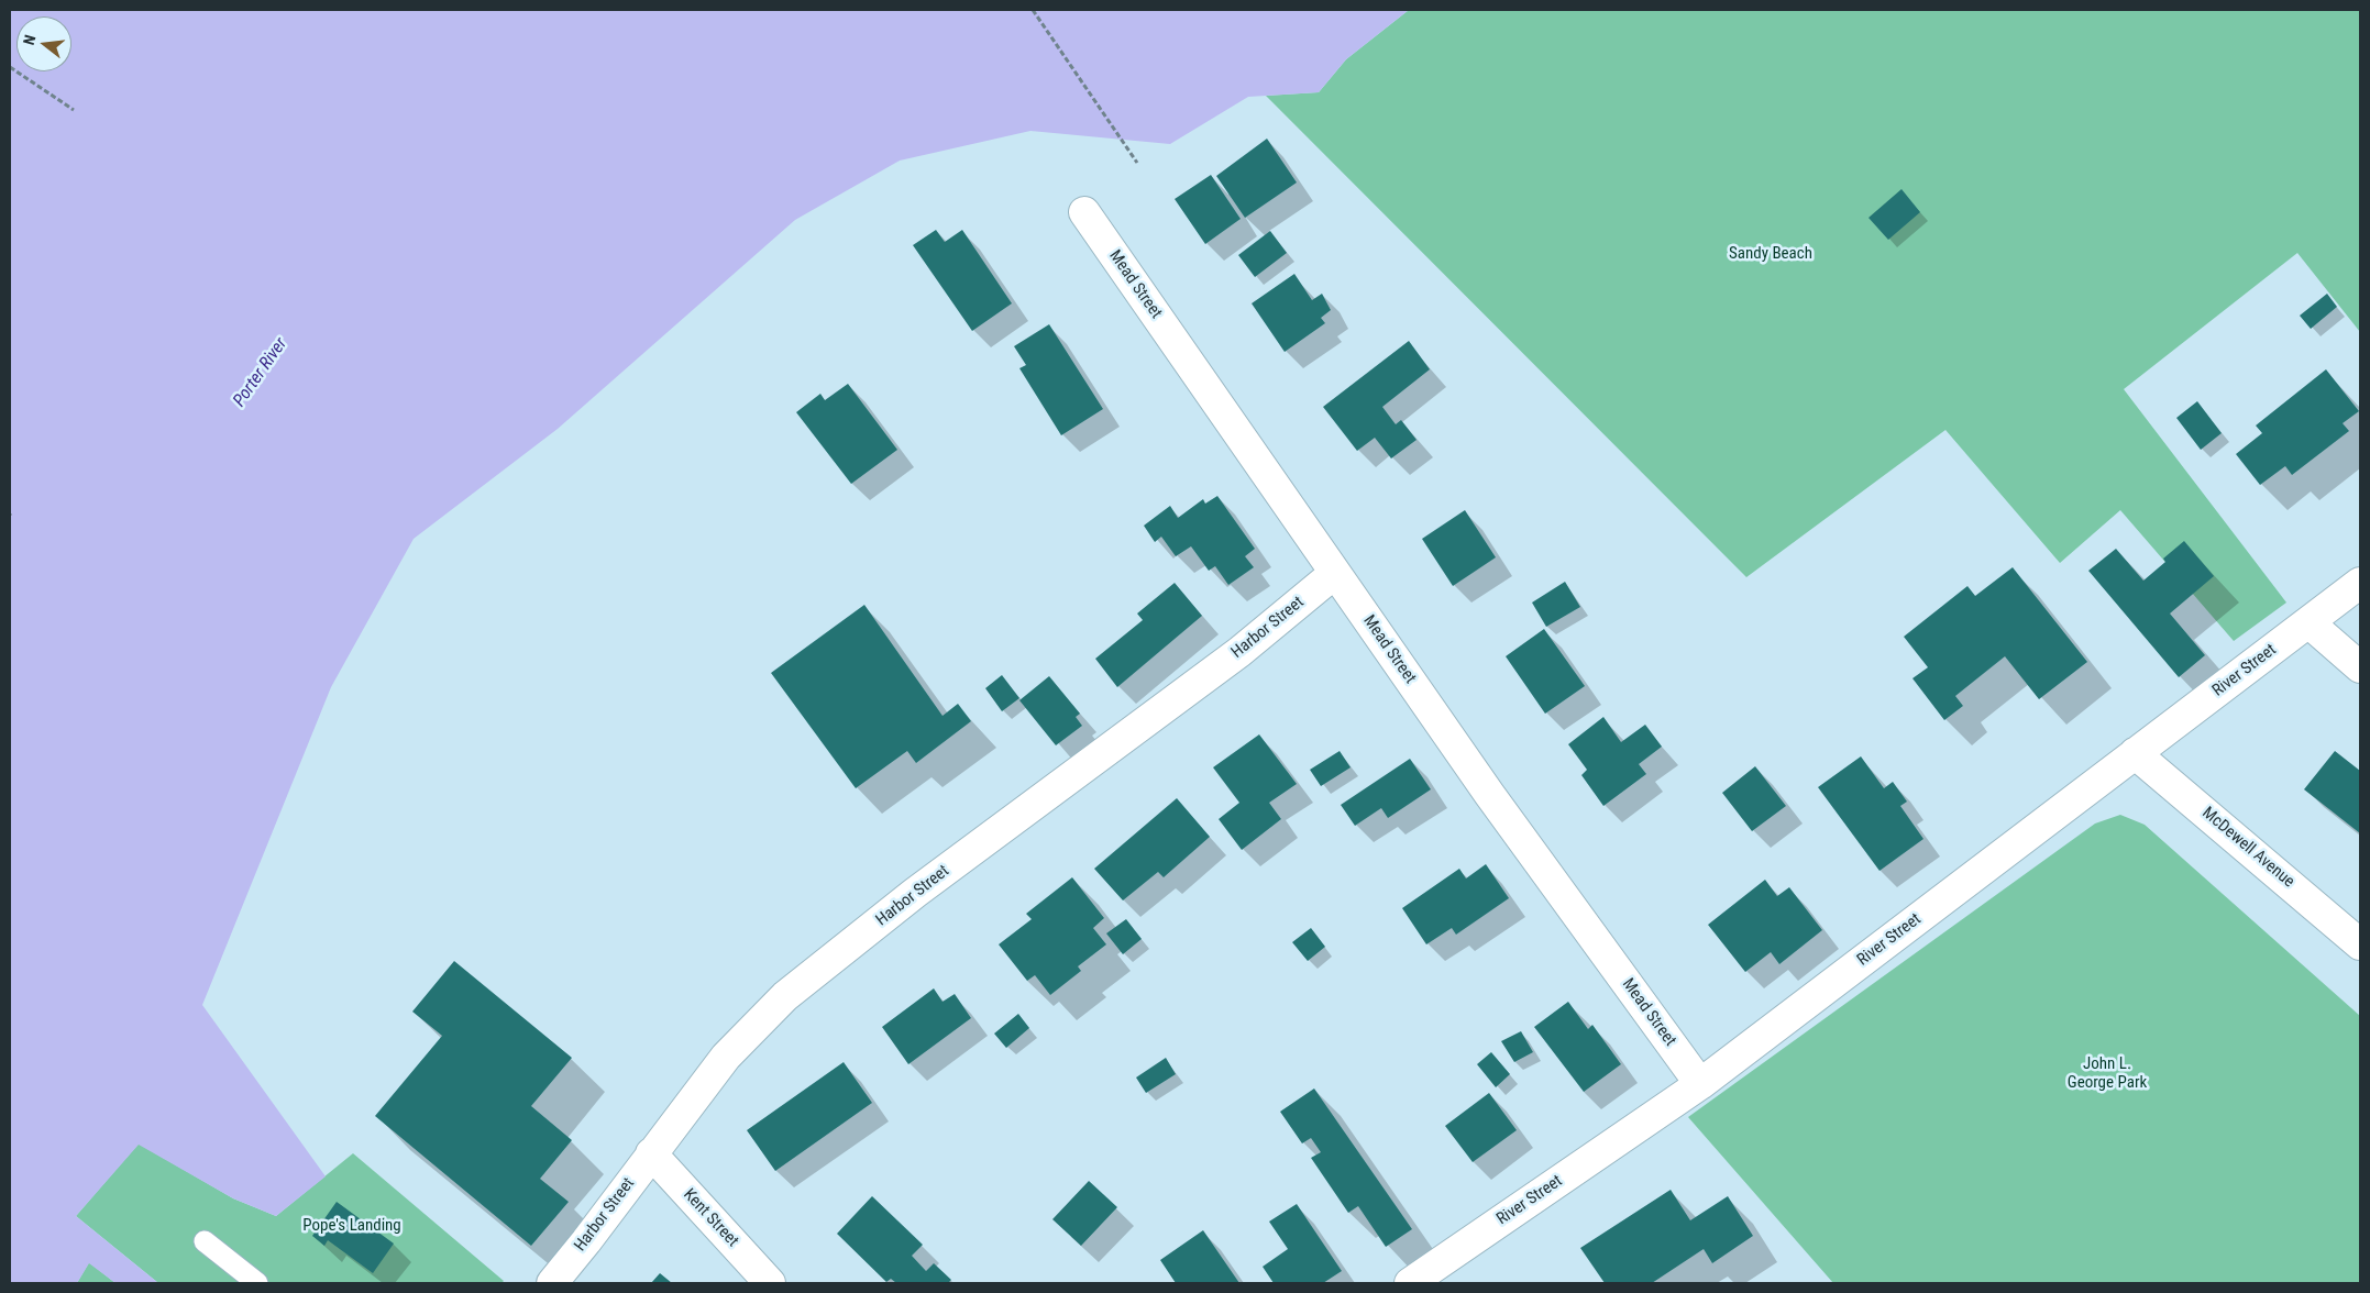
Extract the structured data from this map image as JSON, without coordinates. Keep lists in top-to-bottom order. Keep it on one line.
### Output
{"streets":{"street":["Mead Street","Harbor Street","River Street","McDewell Avenue","Kent Street"]},"crossings":[["Mead Street","Harbor Street"],["Mead Street","River Street"],["Harbor Street","Kent Street"],["River Street","McDewell Avenue"]],"water":["Porter River"],"parks":["Sandy Beach","John L. George Park","Pope's Landing"],"north":"left"}
